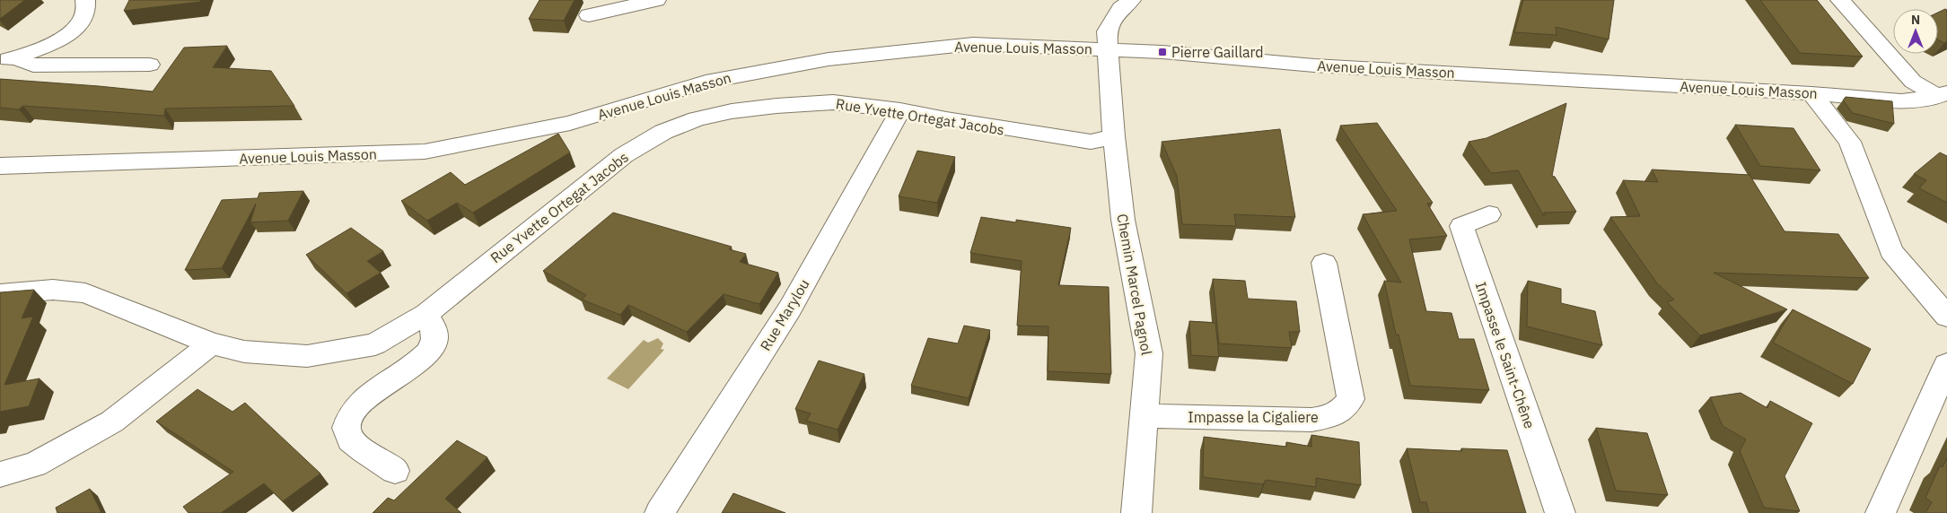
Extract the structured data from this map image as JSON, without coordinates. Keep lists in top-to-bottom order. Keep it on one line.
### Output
{"streets":{"street":["Avenue Louis Masson","Rue Yvette Ortegat Jacobs","Chemin Marcel Pagnol","Rue Marylou","Impasse le Saint-Chêne","Impasse la Cigaliere"]},"crossings":[["Rue Yvette Ortegat Jacobs","Chemin Marcel Pagnol"],["Rue Yvette Ortegat Jacobs","Rue Marylou"],["Chemin Marcel Pagnol","Impasse la Cigaliere"]],"places":{"transit":["Pierre Gaillard"]},"north":"top"}
